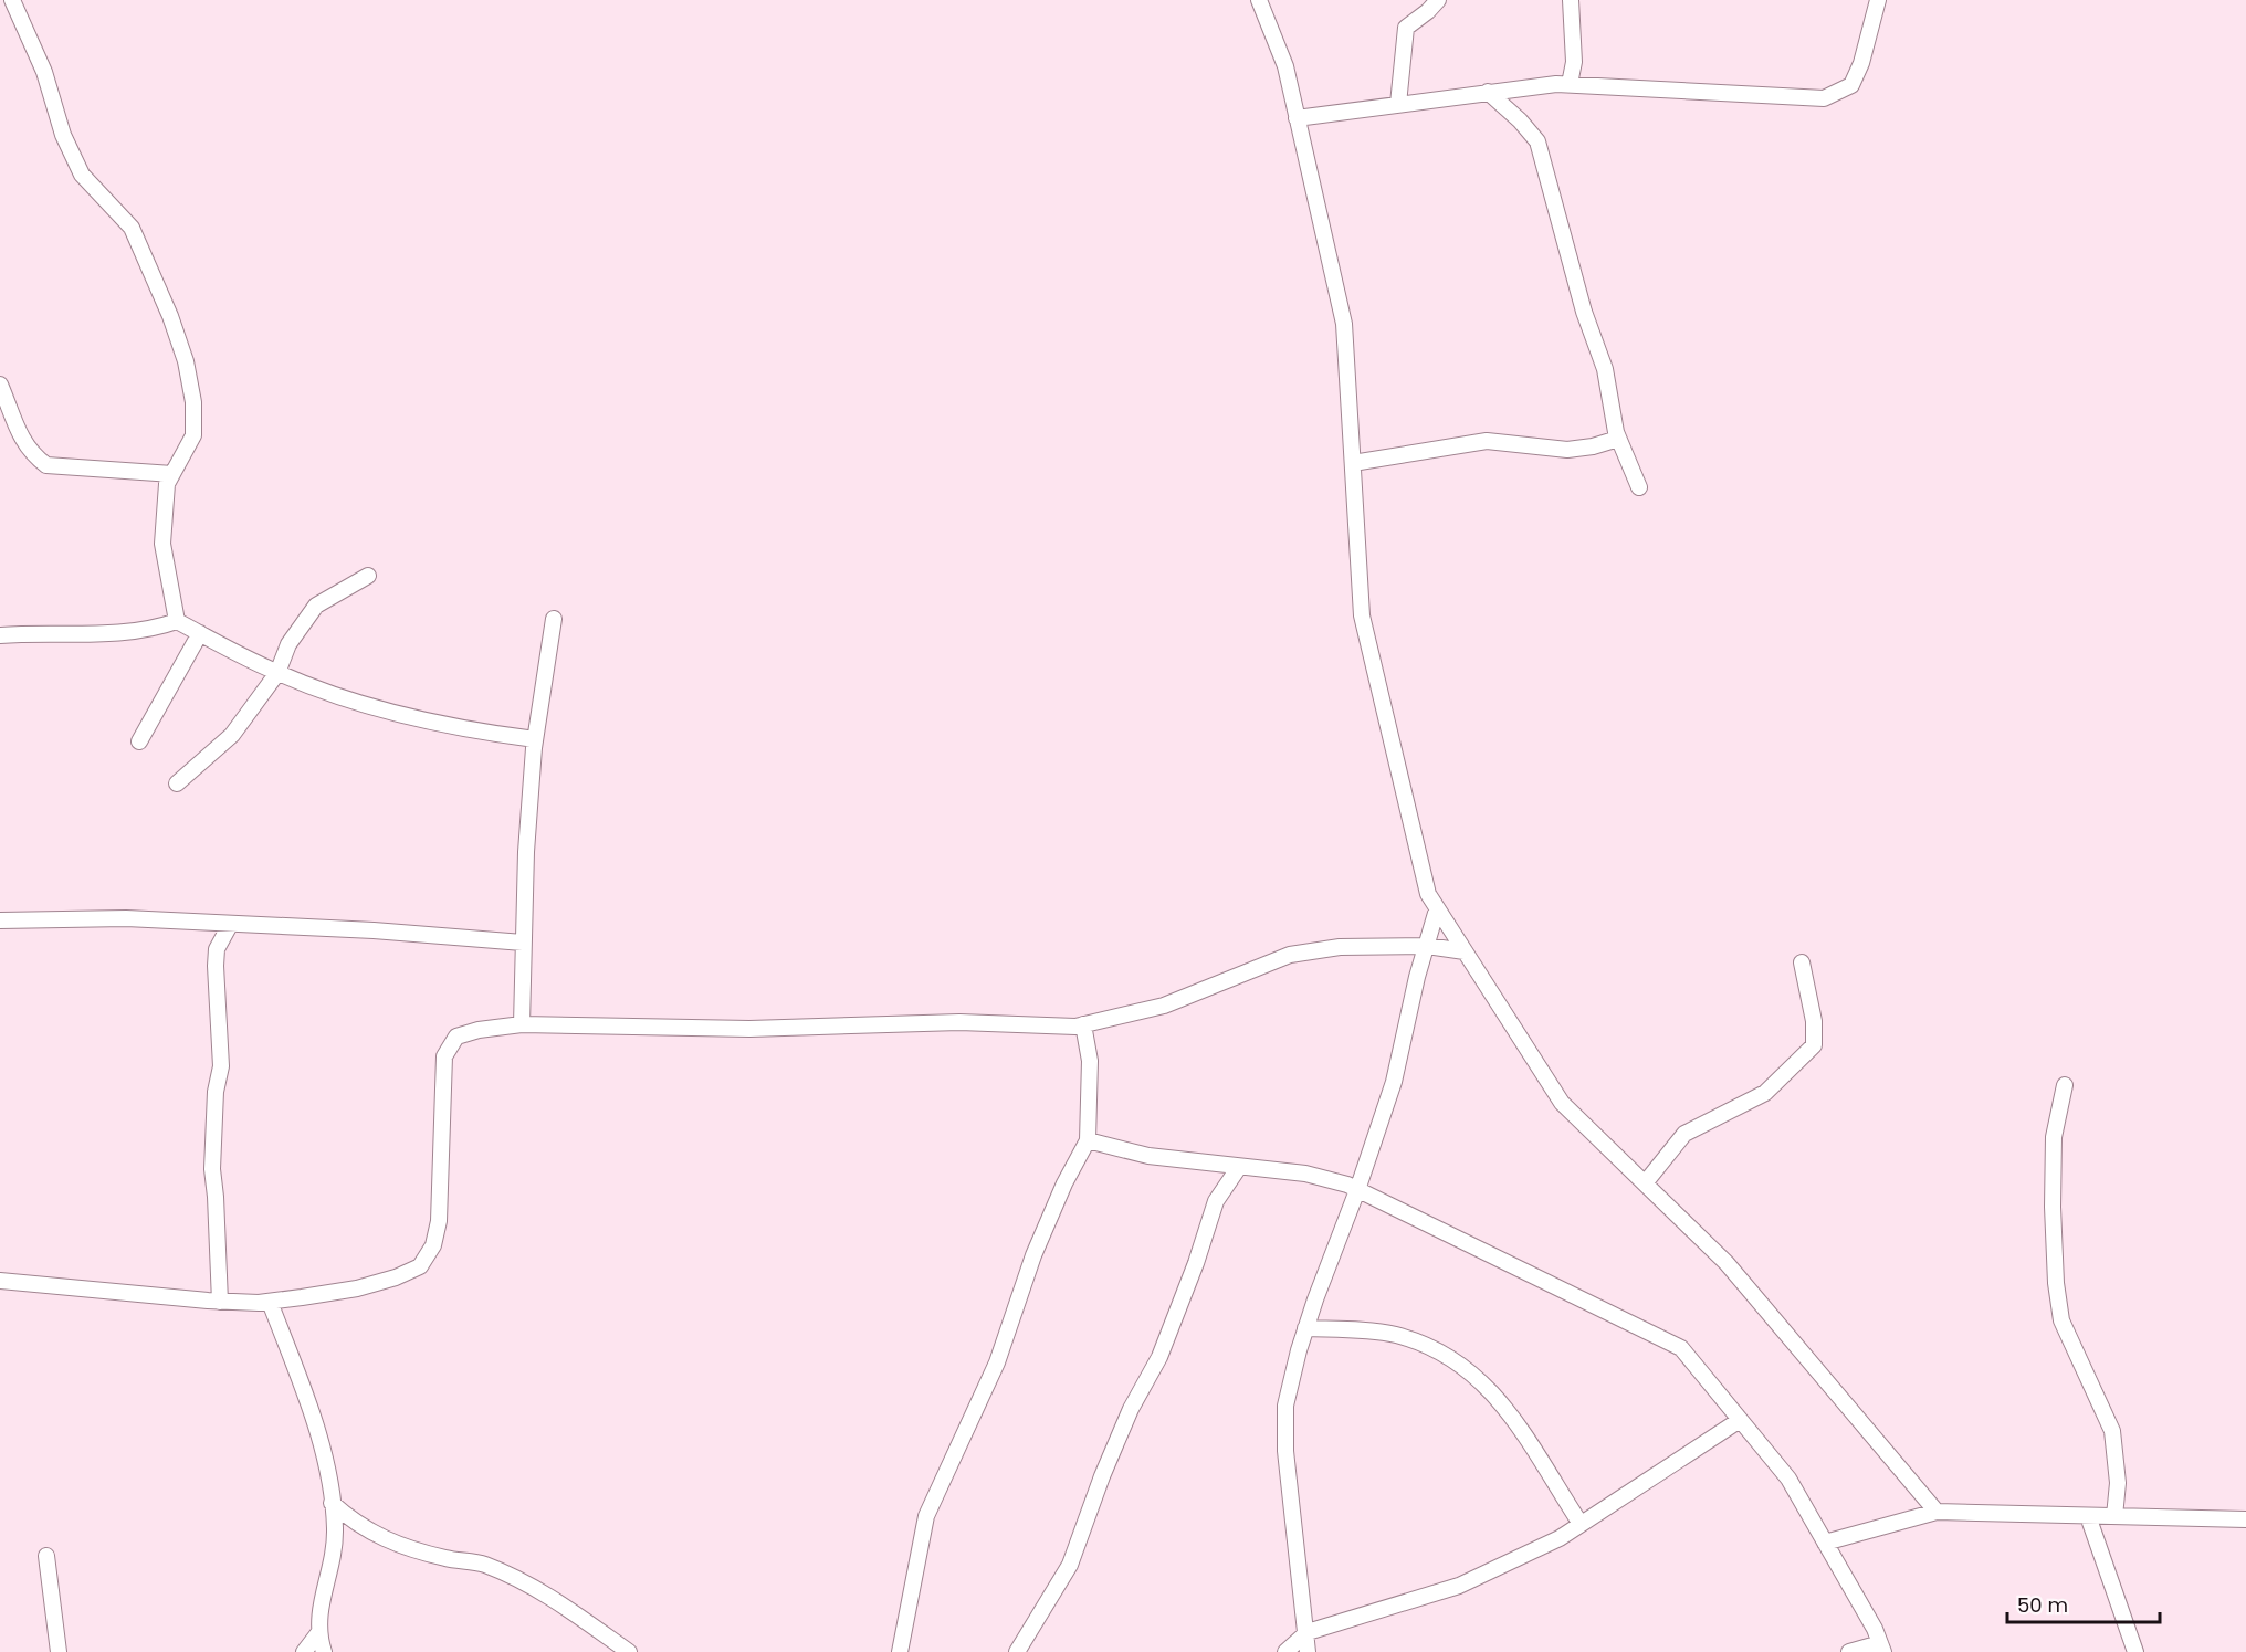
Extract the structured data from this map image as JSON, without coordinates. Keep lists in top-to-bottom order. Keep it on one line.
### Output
{"scale_bar":"50 m"}
